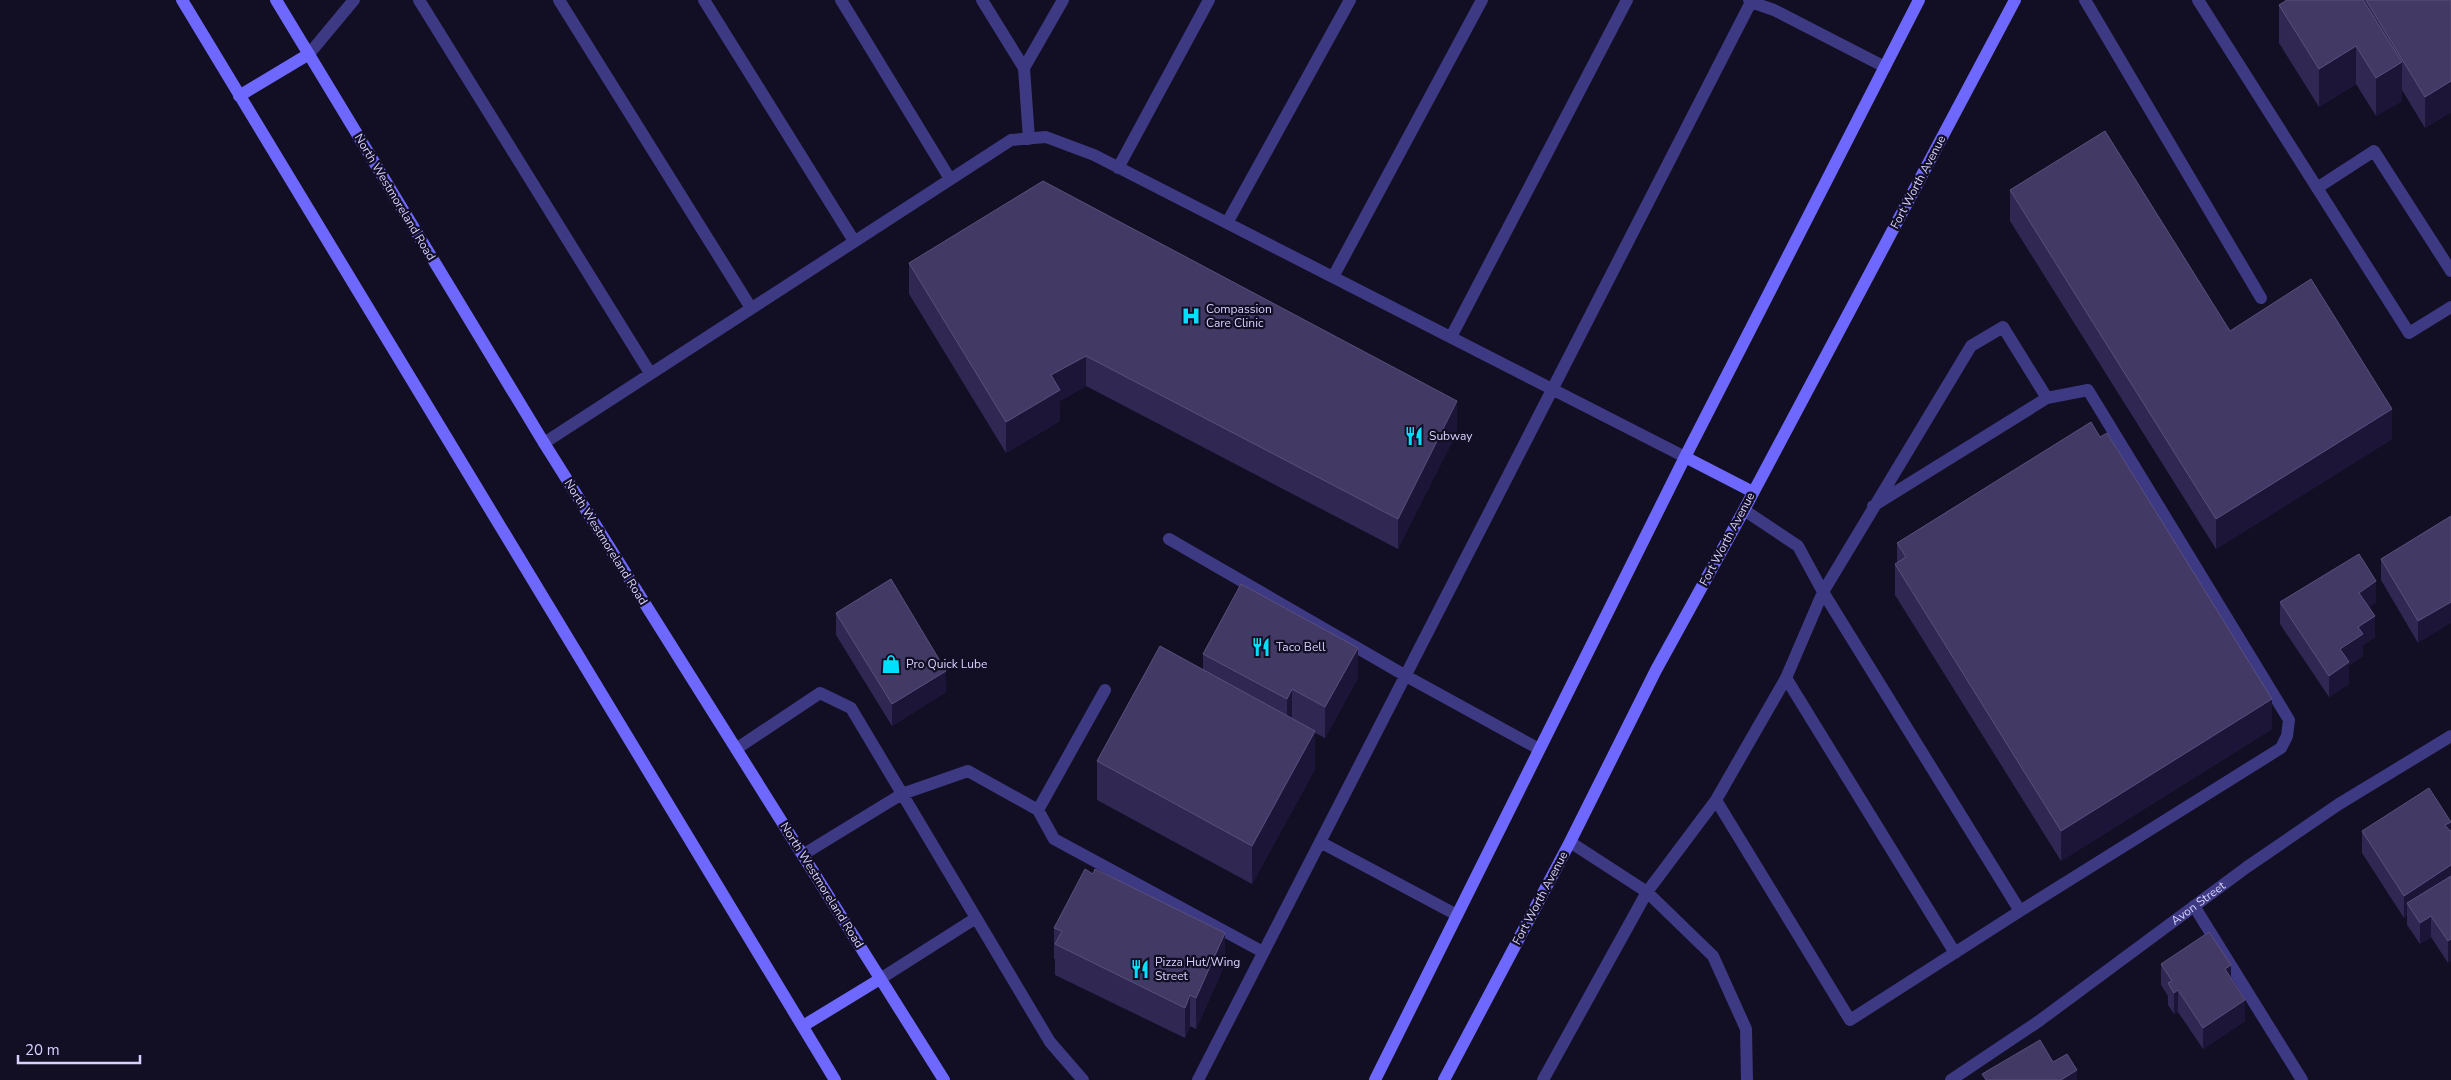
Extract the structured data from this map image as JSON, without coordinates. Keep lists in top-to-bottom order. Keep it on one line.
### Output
{"streets":{"main road":["Fort Worth Avenue","North Westmoreland Road"],"street":["Avon Street"]},"places":{"hospital":["Compassion Care Clinic"],"restaurant":["Subway","Taco Bell","Pizza Hut/Wing Street"],"shop":["Pro Quick Lube"]},"scale_bar":"20 m"}
